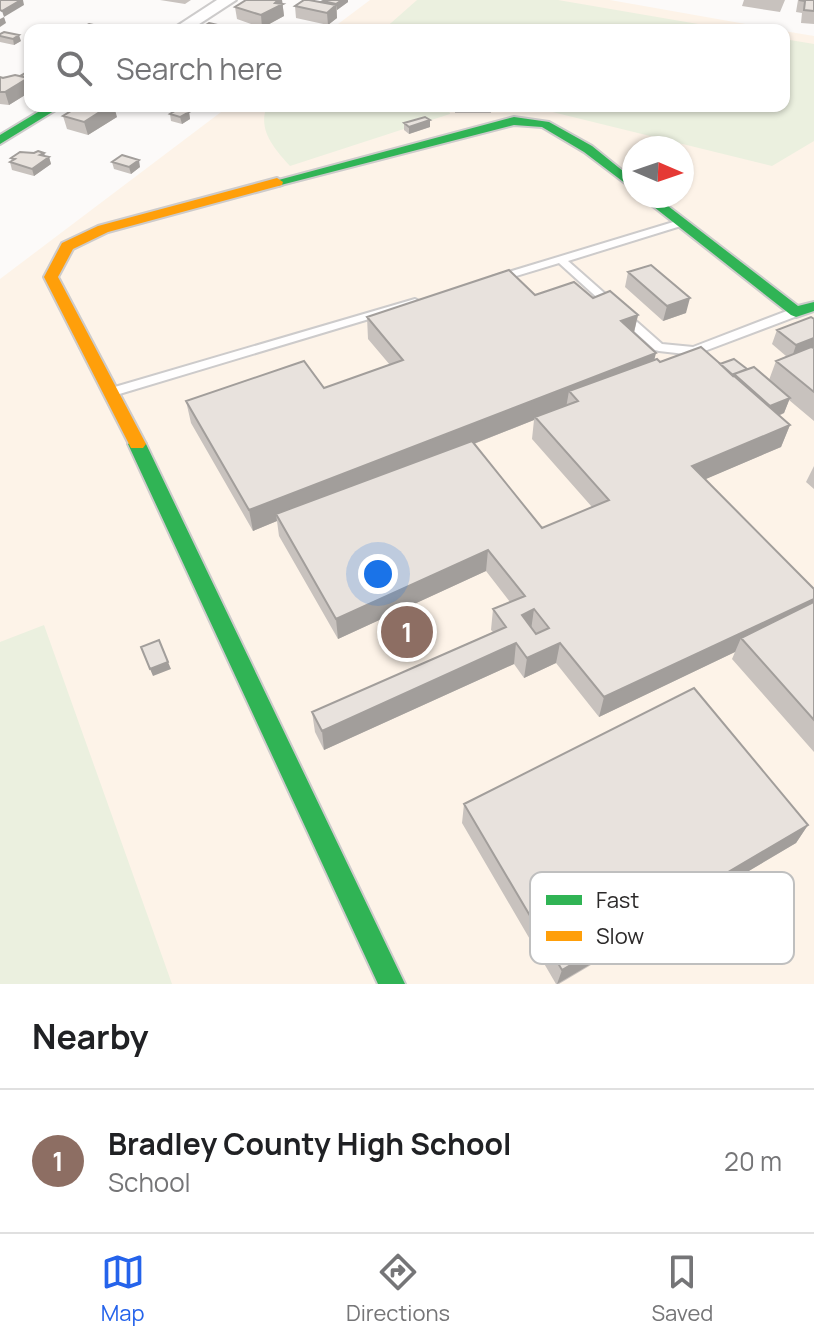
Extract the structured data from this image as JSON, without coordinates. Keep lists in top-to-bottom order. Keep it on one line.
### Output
{"legend":["Fast","Slow"],"north":"right","page":{"search":"Search here","pins":"1","heading":"Nearby","list":[{"mark":"1","name":"Bradley County High School","note":"School","value":"20 m"}],"nav":["Map","Directions","Saved"]}}
